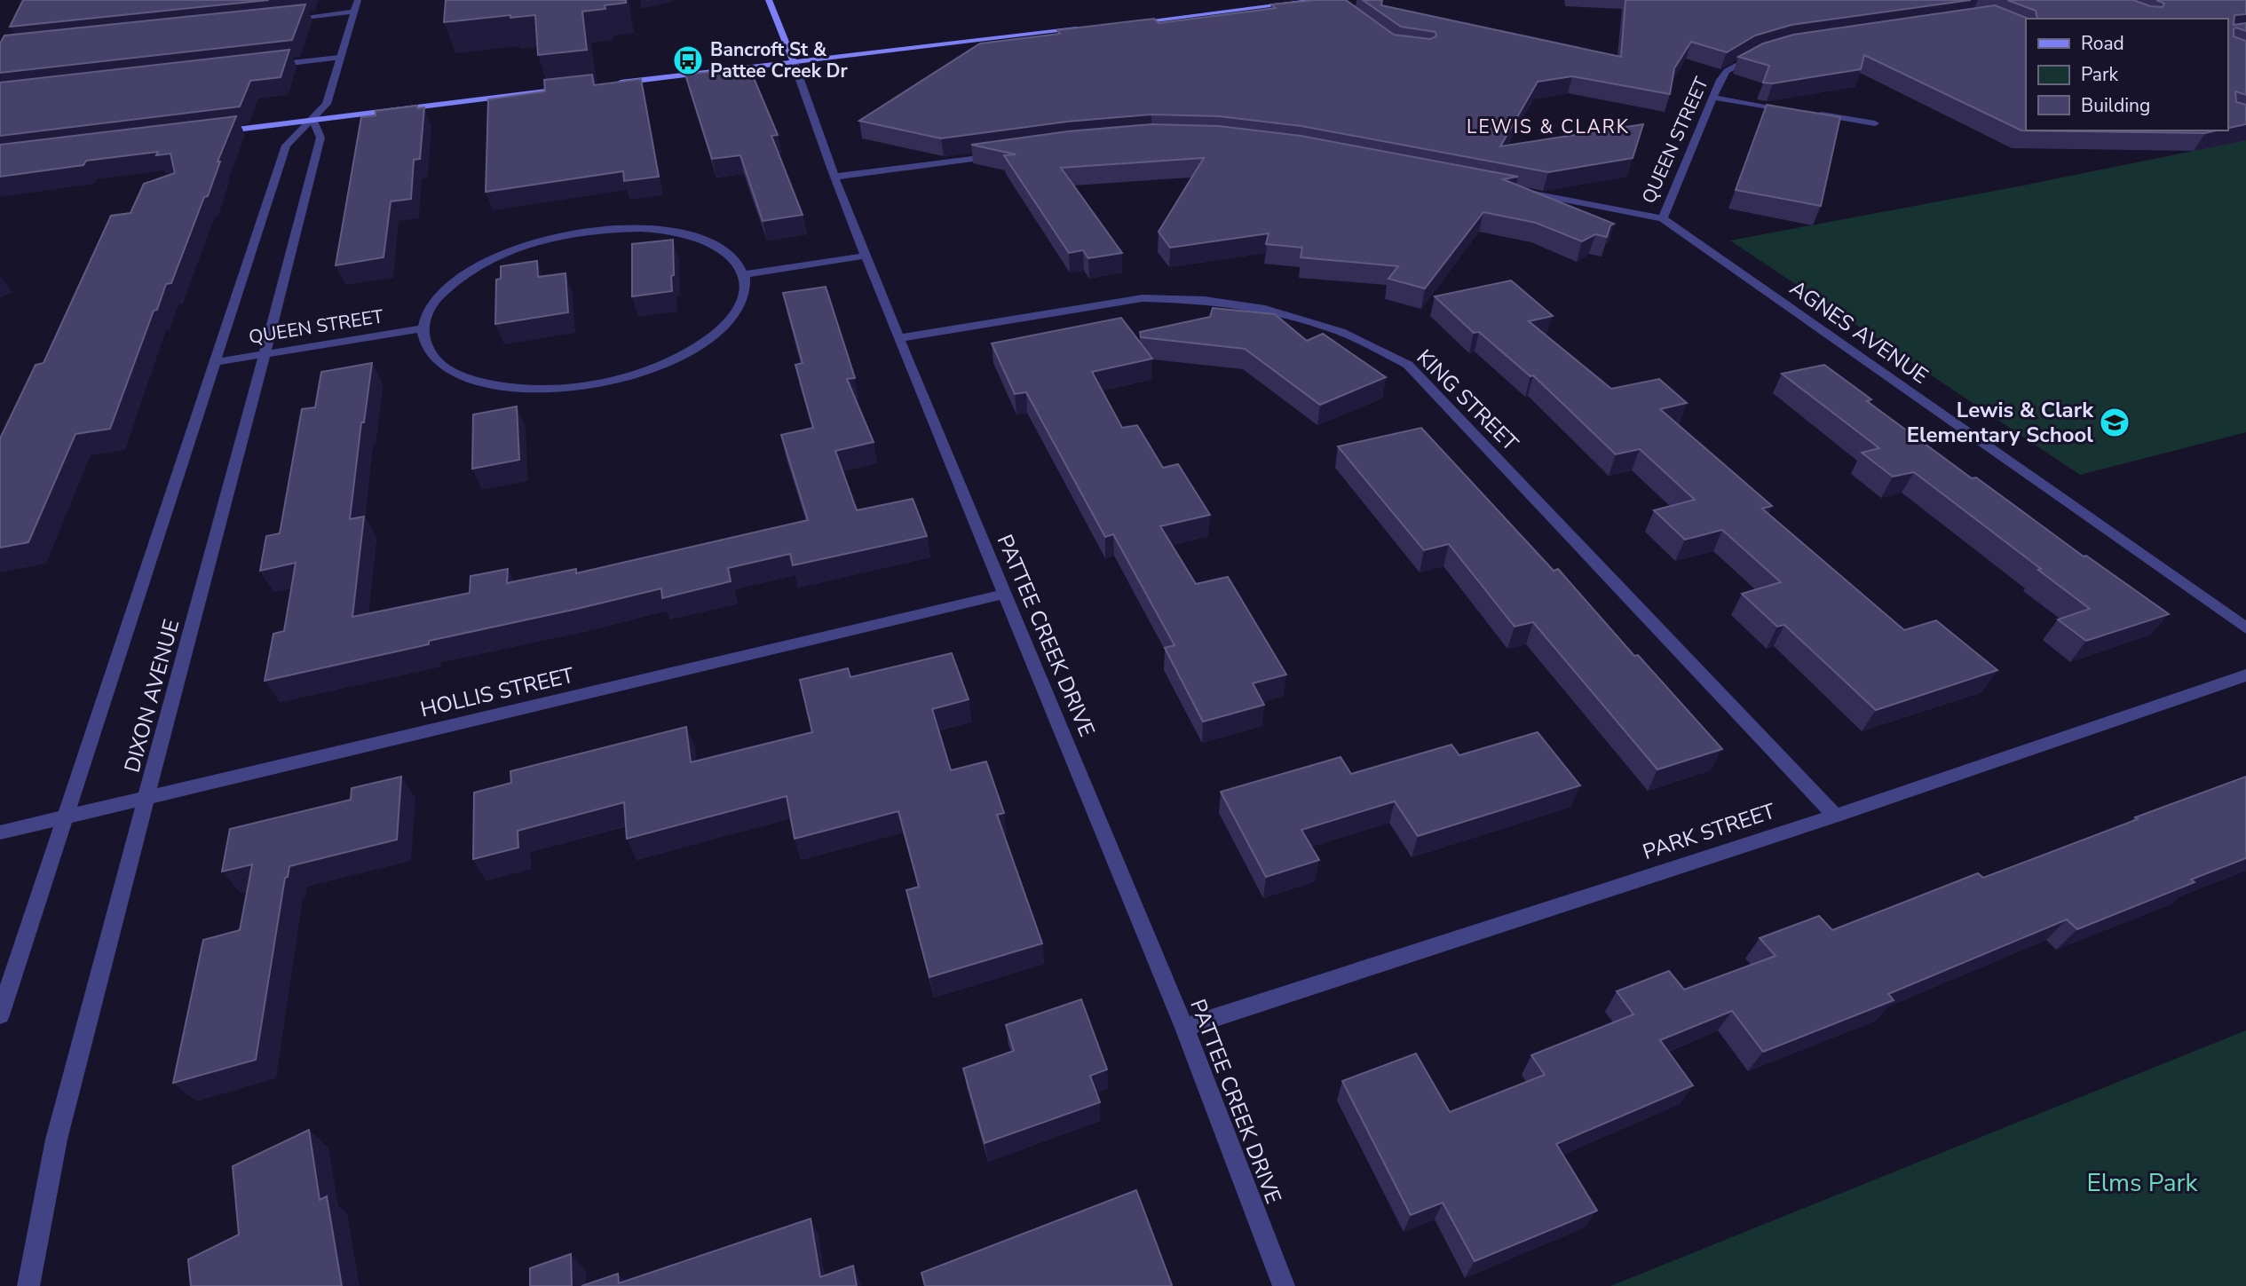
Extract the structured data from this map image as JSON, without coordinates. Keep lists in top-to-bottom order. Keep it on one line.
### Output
{"streets":{"street":["QUEEN STREET","AGNES AVENUE","KING STREET","PATTEE CREEK DRIVE","HOLLIS STREET","DIXON AVENUE","PARK STREET"]},"crossings":[["QUEEN STREET","AGNES AVENUE"],["QUEEN STREET","DIXON AVENUE"],["KING STREET","PATTEE CREEK DRIVE"],["KING STREET","PARK STREET"],["PATTEE CREEK DRIVE","HOLLIS STREET"],["PATTEE CREEK DRIVE","PARK STREET"],["HOLLIS STREET","DIXON AVENUE"]],"districts":["LEWIS & CLARK"],"parks":["Elms Park"],"places":{"bus stop":["Bancroft St & Pattee Creek Dr"],"school or university":["Lewis & Clark Elementary School"]},"legend":["Road","Park","Building"]}
